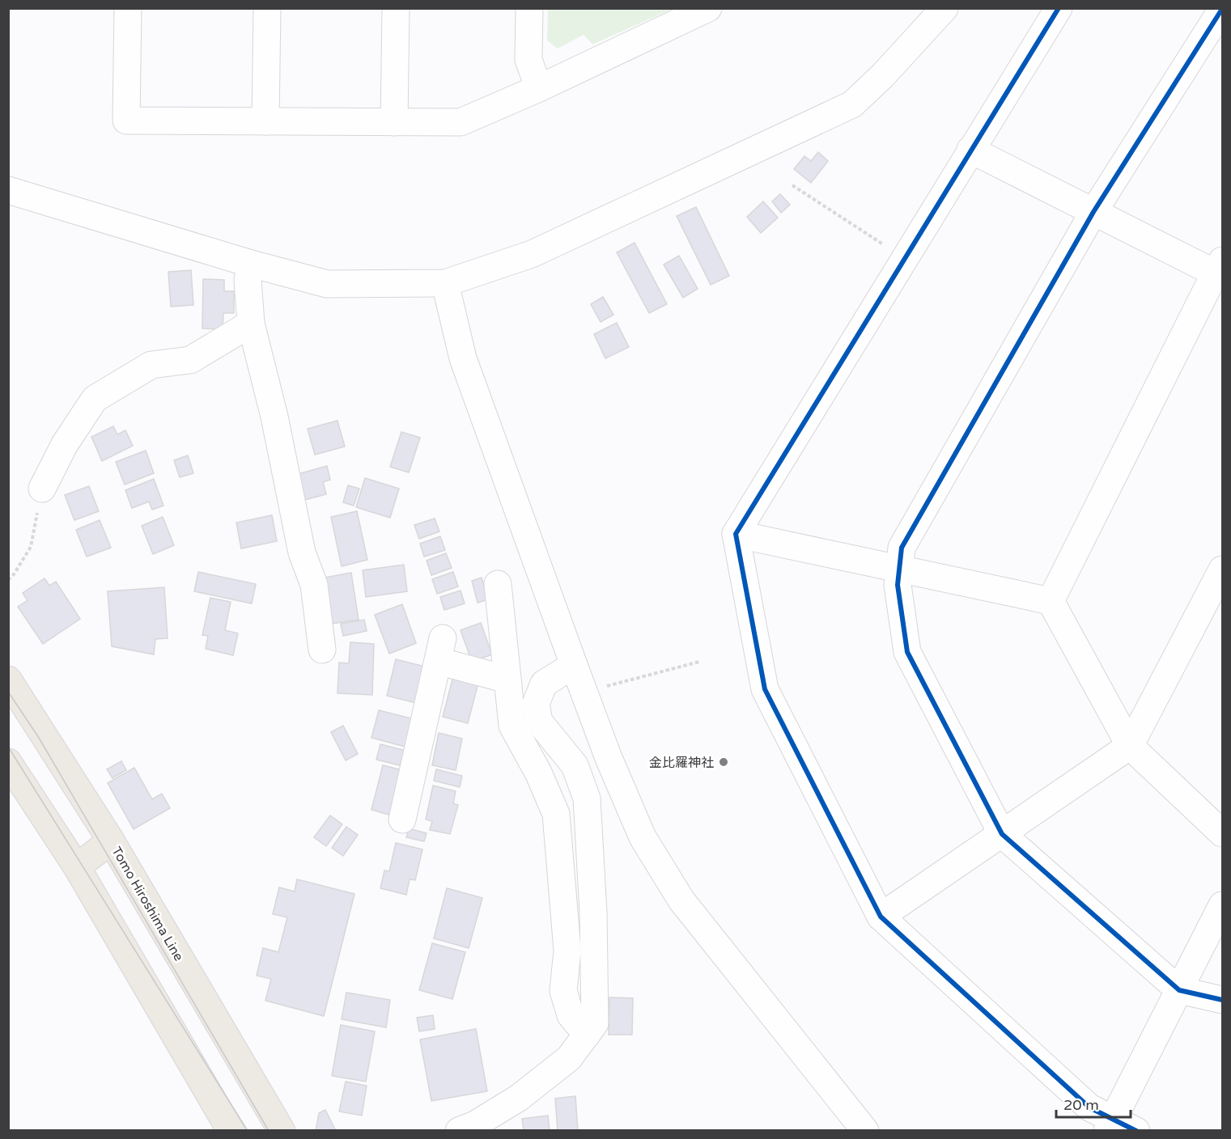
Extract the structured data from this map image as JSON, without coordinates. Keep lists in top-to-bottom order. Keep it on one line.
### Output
{"streets":{"main road":["Tomo Hiroshima Line"]},"places":["金比羅神社"],"scale_bar":"20 m"}
